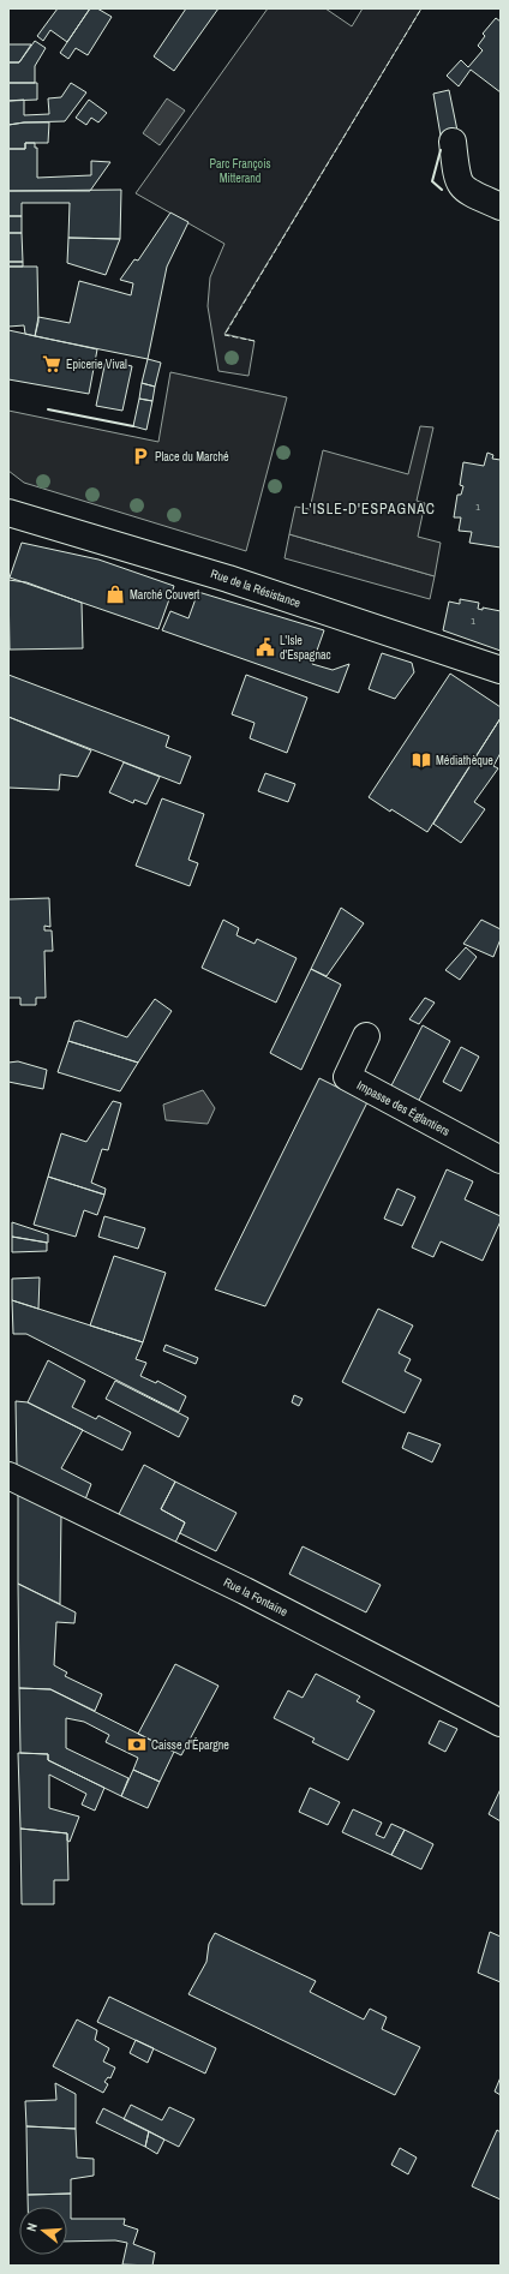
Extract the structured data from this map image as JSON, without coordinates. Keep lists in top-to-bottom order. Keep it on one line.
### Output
{"streets":{"street":["Rue de la Résistance","Impasse des Églantiers","Rue la Fontaine"]},"districts":["L'ISLE-D'ESPAGNAC"],"parks":["Parc François Mitterand"],"places":{"supermarket":["Epicerie Vival"],"parking":["Place du Marché"],"shop":["Marché Couvert"],"public building":["L'Isle d'Espagnac"],"library":["Médiathèque"],"bank":["Caisse d'Épargne"]},"house_numbers":["1","1"],"north":"left"}
